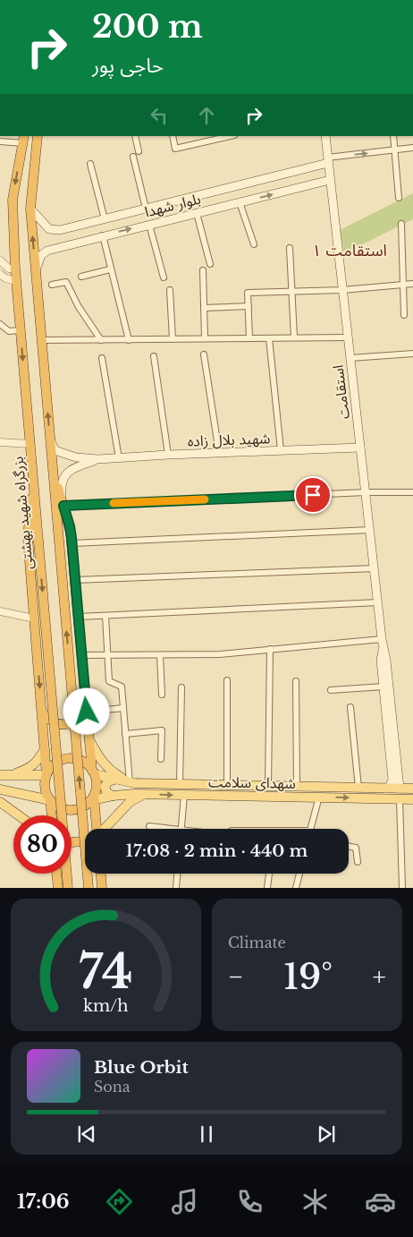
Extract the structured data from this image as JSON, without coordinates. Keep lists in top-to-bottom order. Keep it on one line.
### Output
{"streets":{"highway":["بزرگراه شهید بهشتی"],"main road":["بلوار شهدا","استقامت","شهید بلال زاده","شهدای سلامت"]},"crossings":[["بلوار شهدا","استقامت"],["استقامت","شهید بلال زاده"],["استقامت","شهدای سلامت"]],"districts":["استقامت ۱"],"page":{"turn":["200 m","حاجی پور"],"limit":"80","trip":"17:08 · 2 min · 440 m","tile":"Climate","heat":["−","19°","+"],"song":["Blue Orbit","Sona"],"tabs":"17:06","gauge":["74","km/h"]}}
